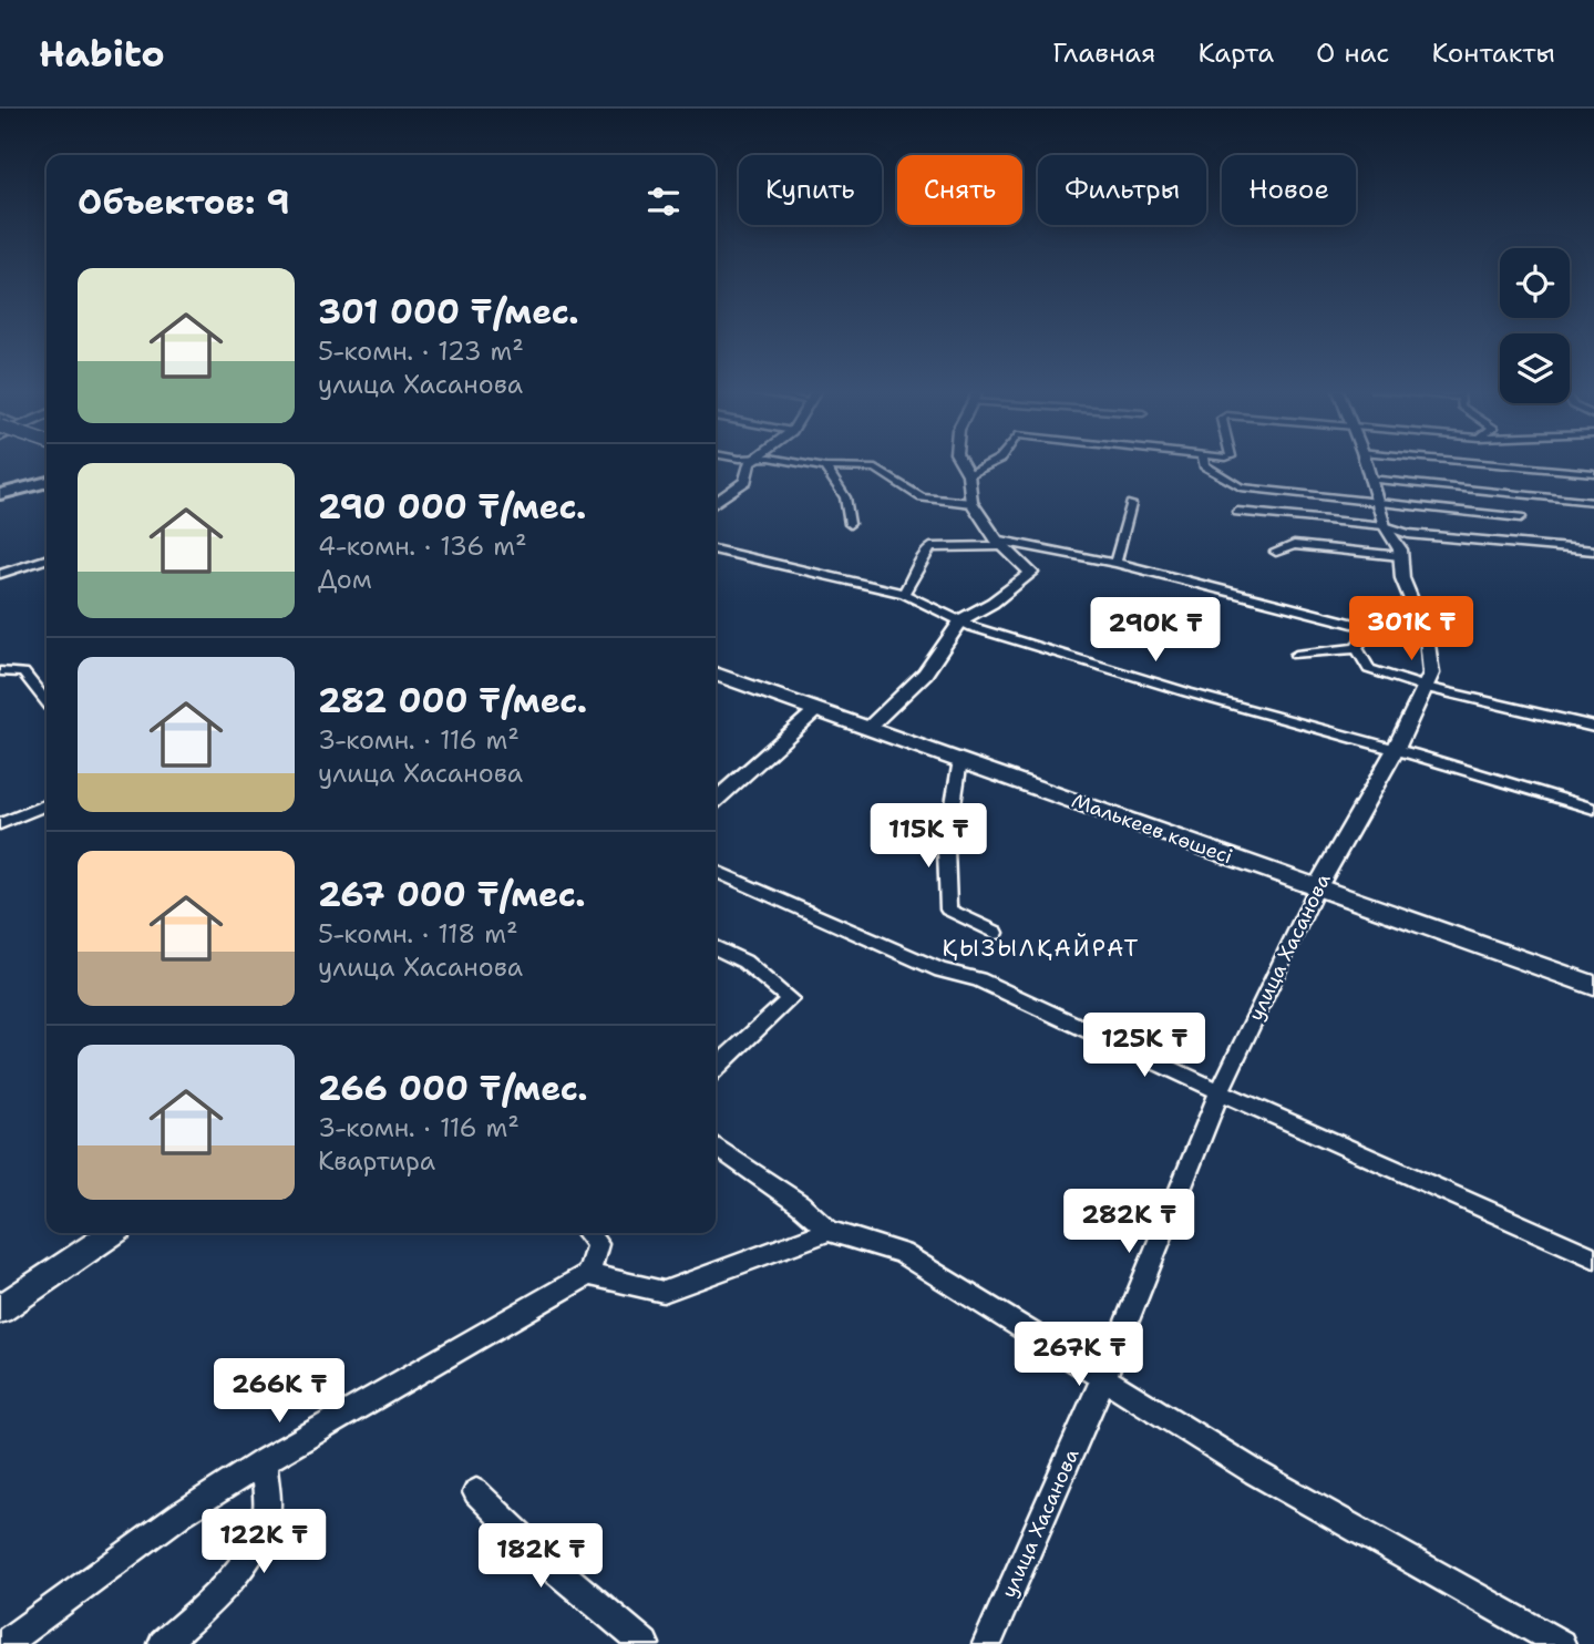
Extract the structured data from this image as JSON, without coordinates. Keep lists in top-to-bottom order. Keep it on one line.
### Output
{"streets":{"main road":["Малькеев көшесі"],"street":["улица Хасанова"]},"crossings":[["Малькеев көшесі","улица Хасанова"]],"districts":["ҚЫЗЫЛҚАЙРАТ"],"page":{"header":"Habito","nav":["Главная","Карта","О нас","Контакты"],"chip":["Купить","Снять","Фильтры","Новое"],"heading":"Объектов: 9","list":[{"name":"301 000 ₸/мес.","note":"5-комн. · 123 m² · улица Хасанова"},{"name":"290 000 ₸/мес.","note":"4-комн. · 136 m² · Дом"},{"name":"282 000 ₸/мес.","note":"3-комн. · 116 m² · улица Хасанова"},{"name":"267 000 ₸/мес.","note":"5-комн. · 118 m² · улица Хасанова"},{"name":"266 000 ₸/мес.","note":"3-комн. · 116 m² · Квартира"}],"price":["301K ₸","290K ₸","115K ₸","125K ₸","282K ₸","267K ₸","266K ₸","122K ₸","182K ₸"]}}
